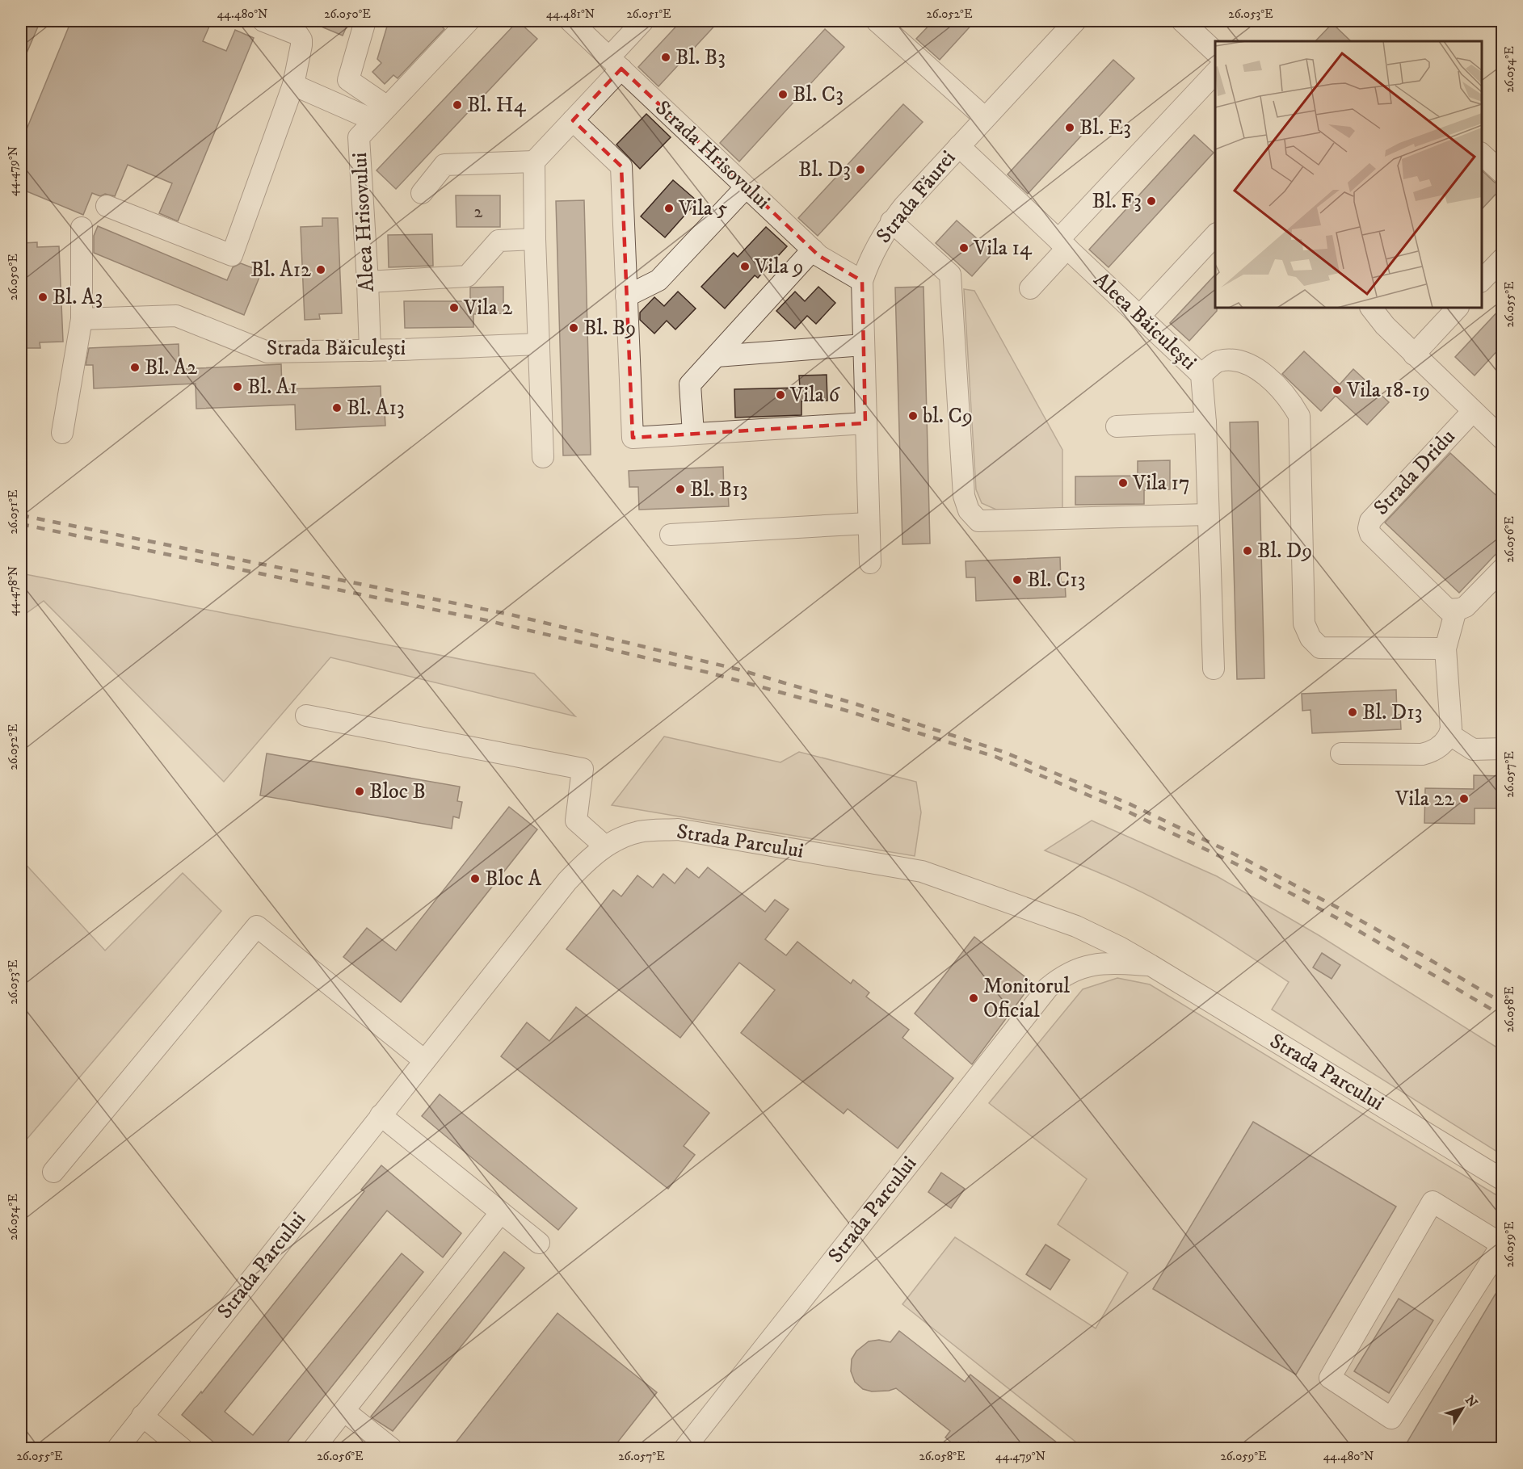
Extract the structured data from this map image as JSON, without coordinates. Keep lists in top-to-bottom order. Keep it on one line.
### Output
{"streets":{"street":["Strada Hrisovului","Strada Făurei","Aleea Hrisovului","Aleea Băiculești","Strada Băiculești","Strada Dridu","Strada Parcului"]},"crossings":[["Strada Hrisovului","Strada Făurei"],["Strada Făurei","Aleea Băiculești"],["Aleea Hrisovului","Strada Băiculești"]],"places":["Bl. B3","Bl. C3","Bl. H4","Bl. E3","Bl. D3","Bl. F3","Vila 5","Vila 14","Vila 9","Bl. A12","Bl. A3","Vila 2","Bl. B9","Bl. A2","Bl. A1","Vila 18-19","Vila 6","Bl. A13","bl. C9","Vila 17","Bl. B13","Bl. D9","Bl. C13","Bl. D13","Bloc B","Vila 22","Bloc A","Monitorul Oficial"],"house_numbers":["2"],"north":"top right","coordinates":["44.480°N","26.050°E","44.481°N","26.051°E","26.052°E","26.053°E","26.054°E","44.479°N","26.055°E","26.056°E","44.478°N","26.057°E","26.058°E","26.059°E"]}
